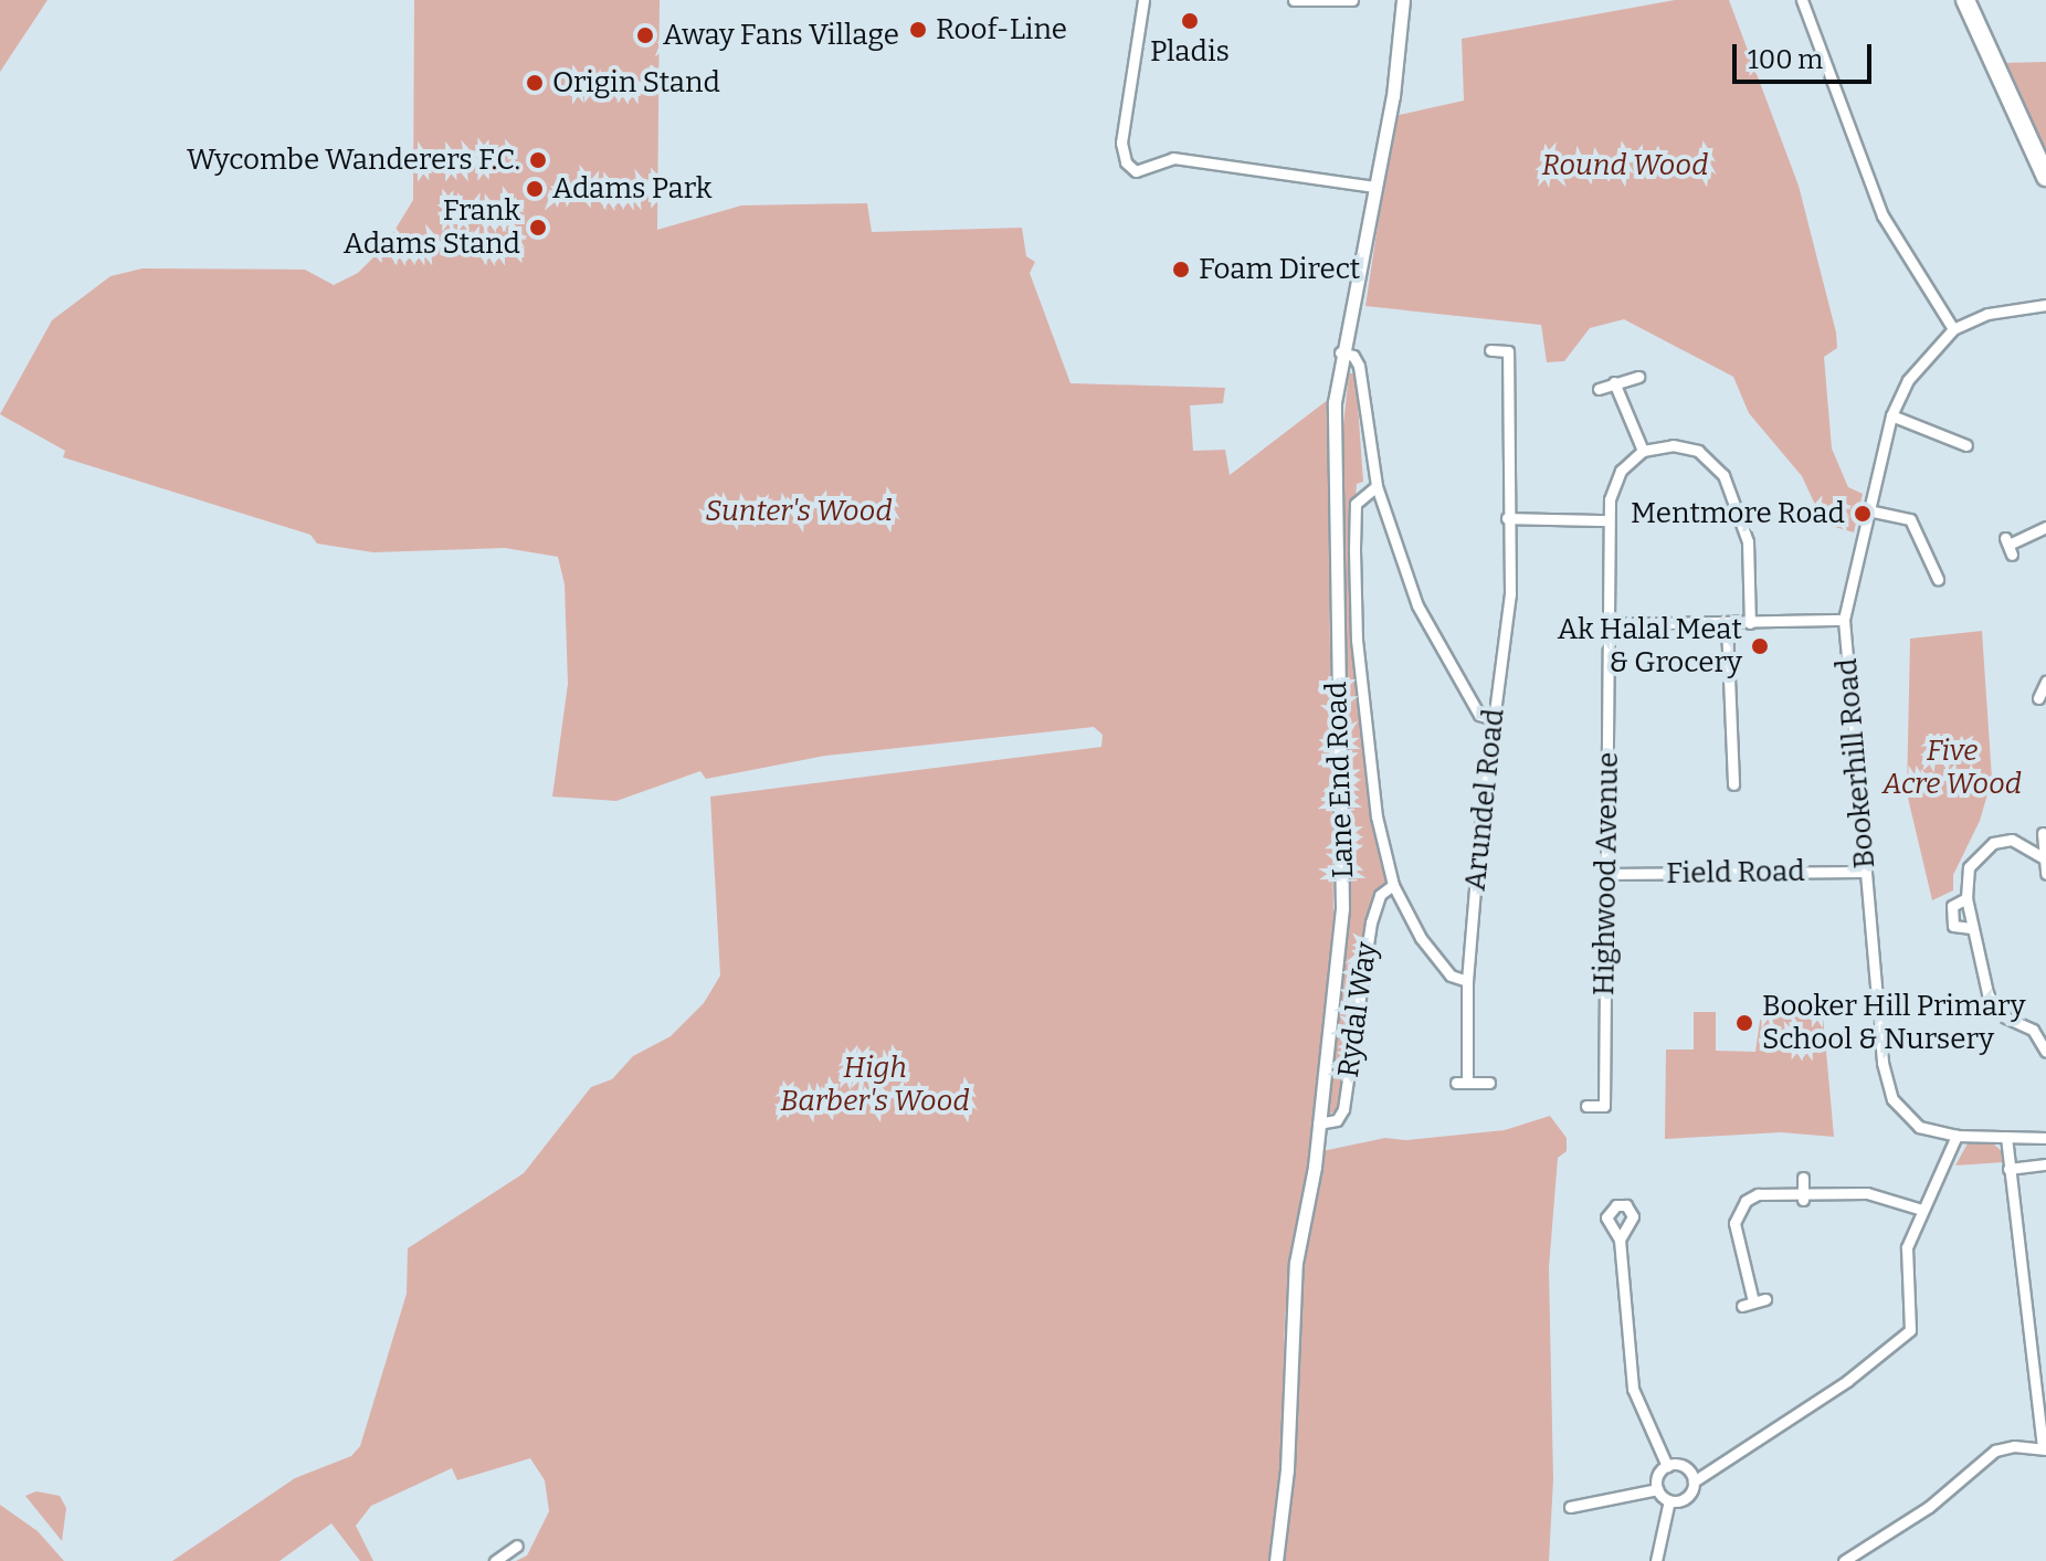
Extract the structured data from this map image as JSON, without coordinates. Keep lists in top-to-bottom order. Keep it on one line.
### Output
{"streets":{"street":["Bookerhill Road","Lane End Road","Arundel Road","Field Road","Highwood Avenue","Rydal Way"]},"crossings":[["Bookerhill Road","Field Road"],["Lane End Road","Rydal Way"],["Field Road","Highwood Avenue"]],"parks":["Round Wood","Sunter's Wood","Five Acre Wood","High Barber's Wood"],"places":["Pladis","Roof-Line","Away Fans Village","Origin Stand","Wycombe Wanderers F.C.","Adams Park","Frank Adams Stand","Foam Direct","Mentmore Road","Ak Halal Meat & Grocery","Booker Hill Primary School & Nursery"],"scale_bar":"100 m"}
